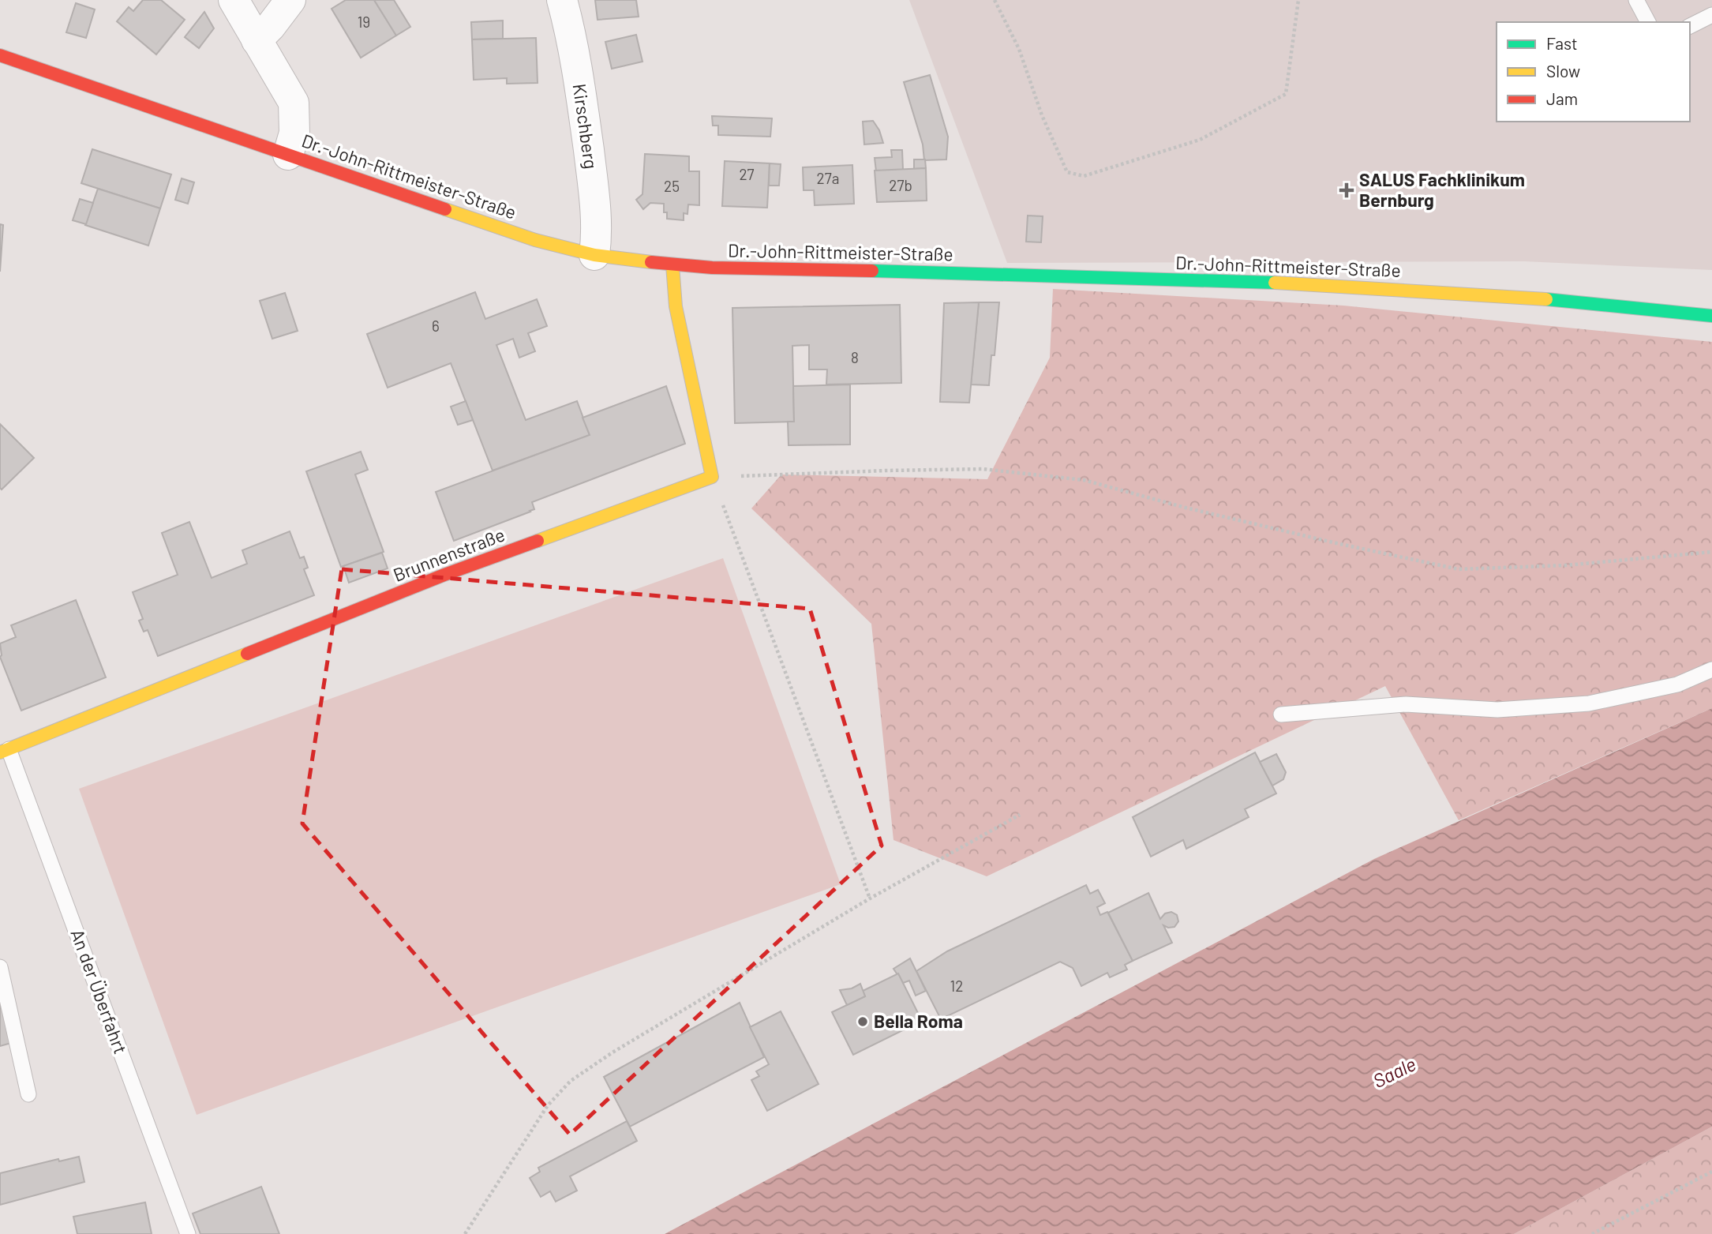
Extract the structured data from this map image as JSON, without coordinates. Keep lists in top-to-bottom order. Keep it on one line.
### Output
{"streets":{"street":["Kirschberg","Dr.-John-Rittmeister-Straße","Brunnenstraße"],"lane":["An der Überfahrt"]},"crossings":[["Kirschberg","Dr.-John-Rittmeister-Straße"],["Brunnenstraße","An der Überfahrt"]],"water":["Saale"],"places":{"health":["SALUS Fachklinikum Bernburg"],"other":["Bella Roma"]},"house_numbers":["19","27","27a","27b","25","6","8","12"],"legend":["Fast","Slow","Jam"]}
